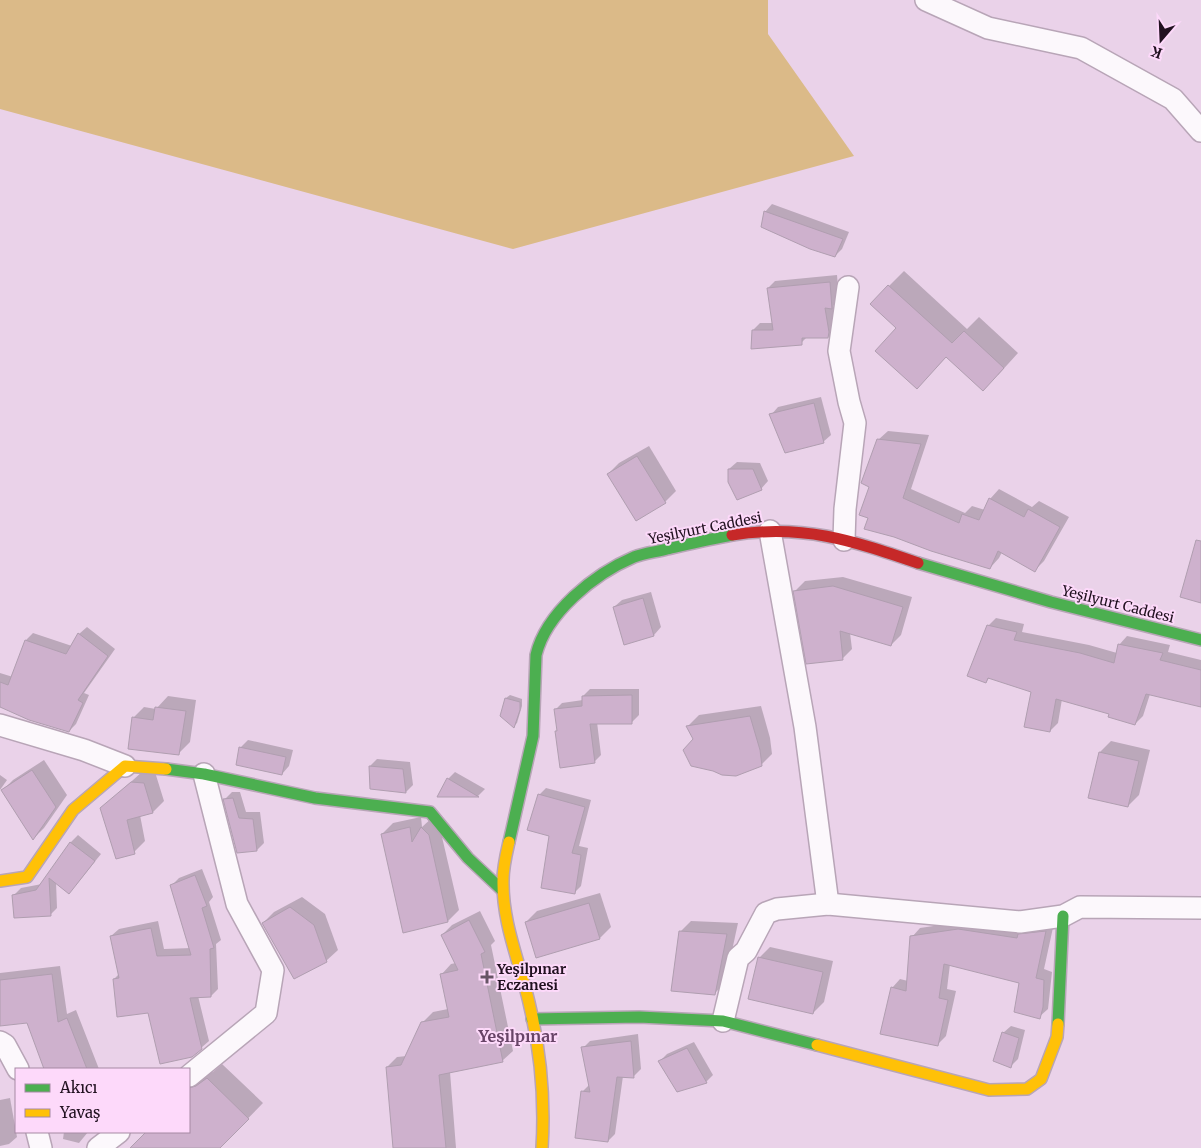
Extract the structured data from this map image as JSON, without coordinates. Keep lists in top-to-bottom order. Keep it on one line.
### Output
{"streets":{"street":["Yeşilyurt Caddesi"]},"districts":["Yeşilpınar"],"places":{"health":["Yeşilpınar Eczanesi"]},"legend":["Akıcı","Yavaş"],"north":"bottom"}
